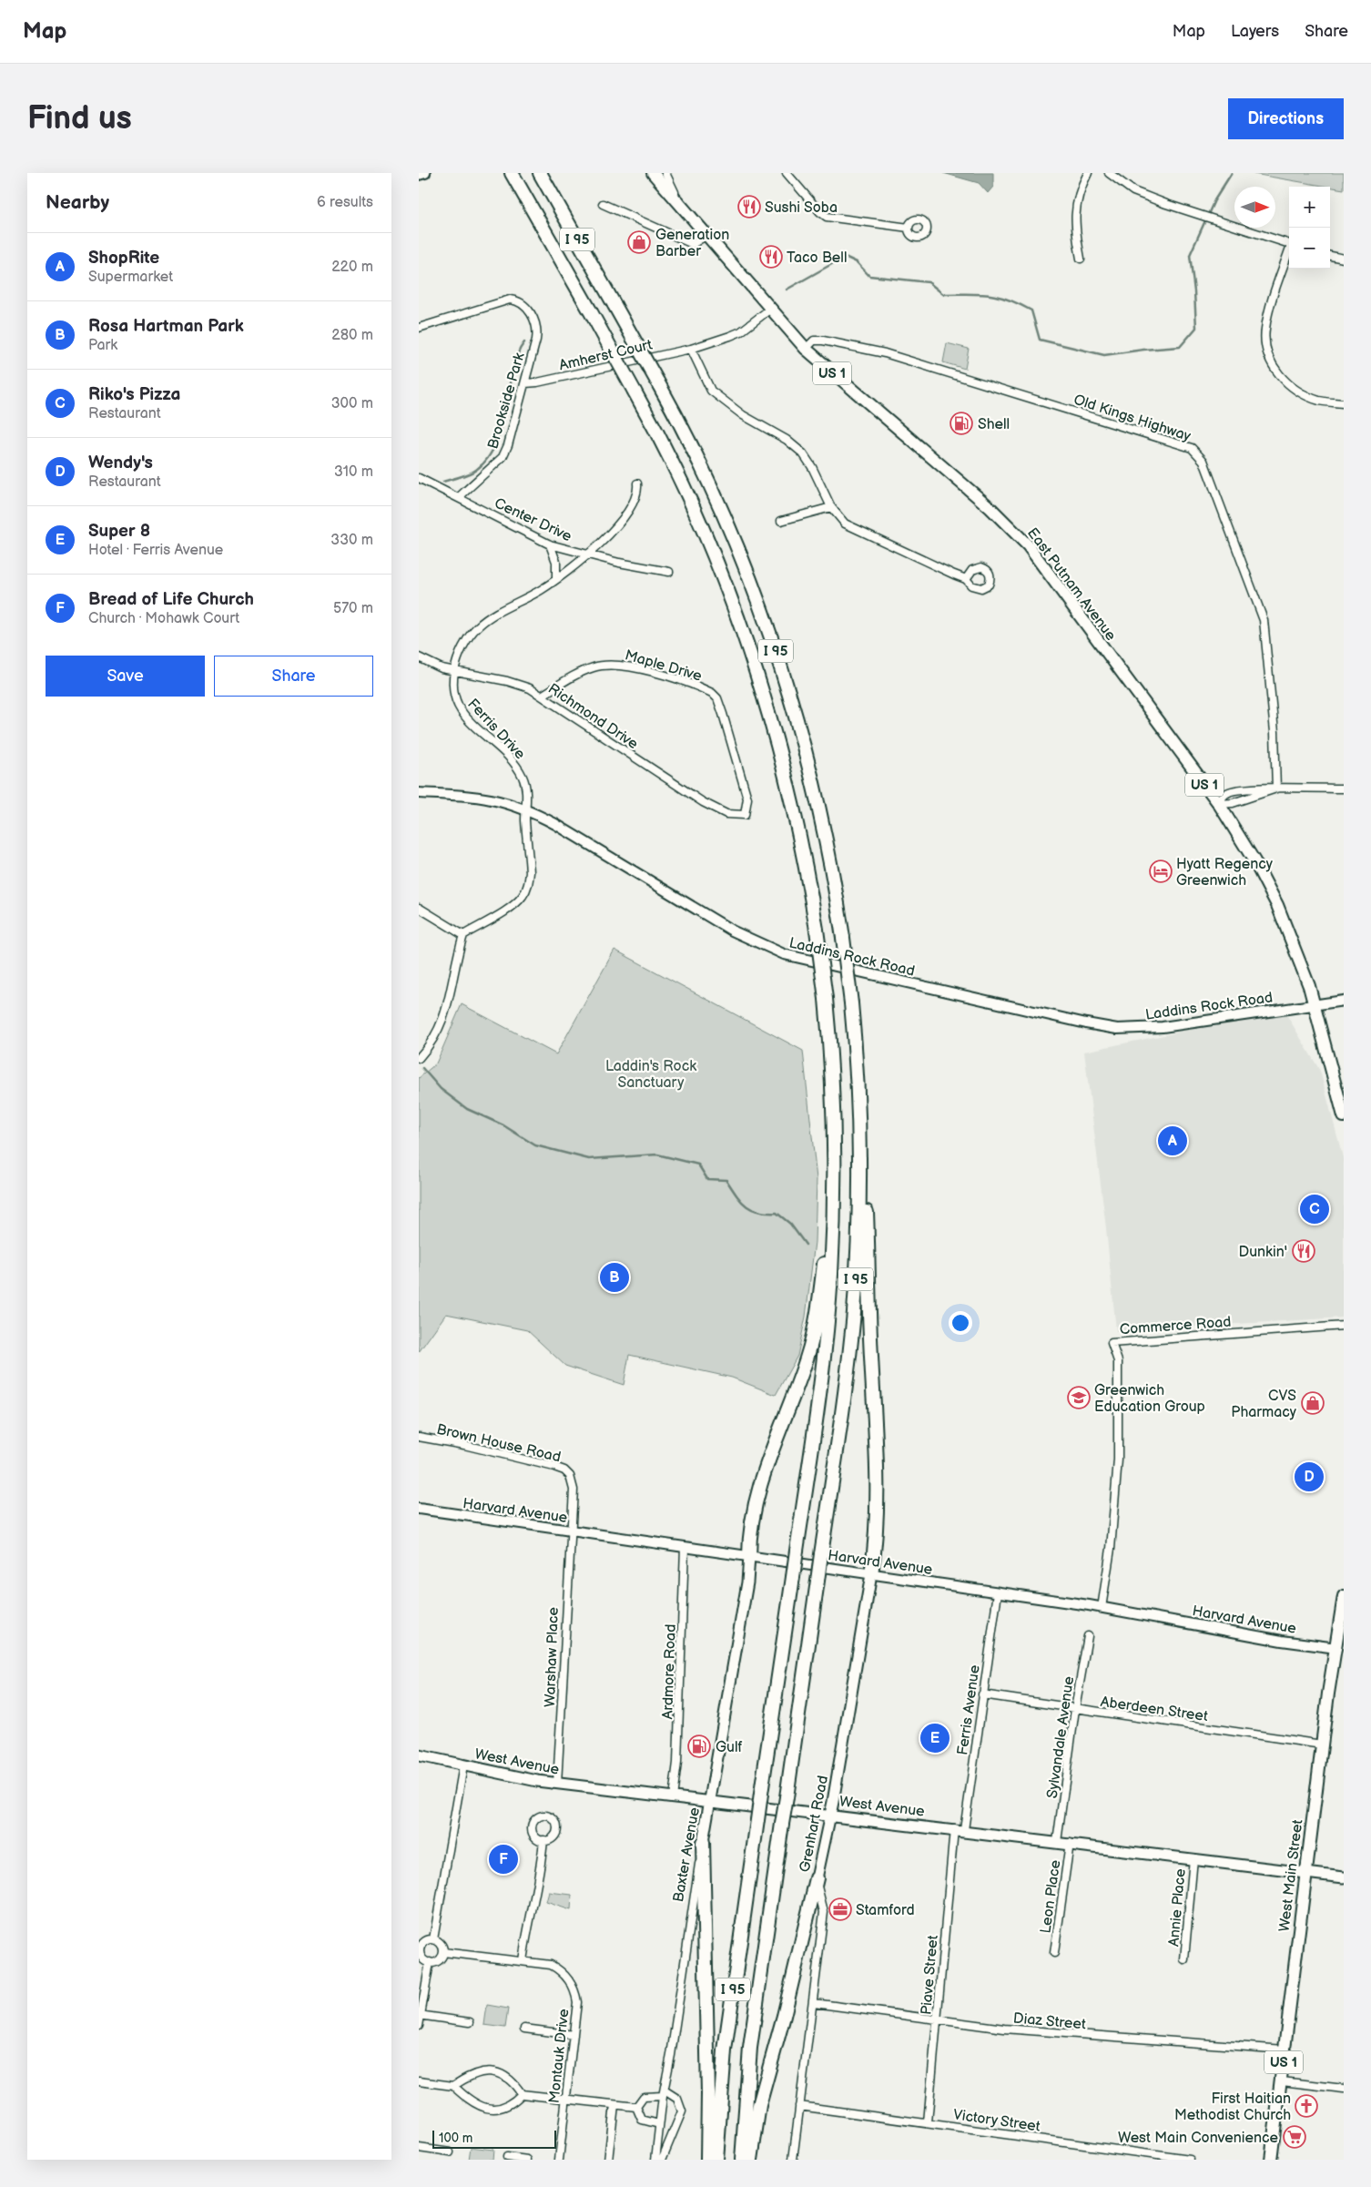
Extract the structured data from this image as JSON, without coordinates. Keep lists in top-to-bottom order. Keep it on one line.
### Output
{"streets":{"highway":["I 95"],"main road":["US 1","East Putnam Avenue","West Avenue","Grenhart Road","Baxter Avenue","West Main Street"],"street":["Amherst Court","Brookside Park","Old Kings Highway","Center Drive","Maple Drive","Richmond Drive","Ferris Drive","Laddins Rock Road","Commerce Road","Brown House Road","Harvard Avenue","Warshaw Place","Ardmore Road","Aberdeen Street","Ferris Avenue","Sylvandale Avenue","Leon Place","Annie Place","Piave Street","Diaz Street","Montauk Drive","Victory Street"]},"crossings":[["Amherst Court","Brookside Park"],["Brookside Park","Center Drive"],["Old Kings Highway","East Putnam Avenue"],["Center Drive","Ferris Drive"],["East Putnam Avenue","Laddins Rock Road"],["Maple Drive","Richmond Drive"],["Richmond Drive","Ferris Drive"],["Ferris Drive","Laddins Rock Road"],["Commerce Road","Harvard Avenue"],["Brown House Road","Harvard Avenue"],["Brown House Road","Warshaw Place"],["Harvard Avenue","Warshaw Place"],["Harvard Avenue","Ardmore Road"],["Harvard Avenue","Ferris Avenue"],["Harvard Avenue","Grenhart Road"],["Harvard Avenue","Baxter Avenue"],["Harvard Avenue","West Main Street"],["Warshaw Place","West Avenue"],["Ardmore Road","West Avenue"],["Aberdeen Street","Ferris Avenue"],["Aberdeen Street","Sylvandale Avenue"],["Aberdeen Street","West Main Street"],["Ferris Avenue","West Avenue"],["Ferris Avenue","Piave Street"],["Sylvandale Avenue","West Avenue"],["West Avenue","Grenhart Road"],["West Avenue","Baxter Avenue"],["West Avenue","West Main Street"],["West Avenue","Leon Place"],["West Avenue","Annie Place"],["West Avenue","Piave Street"],["Grenhart Road","Diaz Street"],["Grenhart Road","Victory Street"],["West Main Street","Diaz Street"],["Piave Street","Diaz Street"],["Piave Street","Victory Street"]],"parks":["Laddin's Rock Sanctuary"],"places":{"restaurant":["Sushi Soba","Taco Bell","Dunkin'"],"shop":["Generation Barber","CVS Pharmacy"],"fuel station":["Shell","Gulf"],"hotel":["Hyatt Regency Greenwich"],"school or university":["Greenwich Education Group"],"office":["Stamford"],"church":["First Haitian Methodist Church"],"supermarket":["West Main Convenience"]},"scale_bar":"100 m","north":"right","page":{"header":"Map","nav":["Map","Layers","Share"],"buttons":["Directions",["Save","Share"]],"title":"Find us","heading":["Nearby","6 results"],"map_buttons":["+","−"],"list":[{"mark":"A","name":"ShopRite","note":"Supermarket","value":"220 m"},{"mark":"B","name":"Rosa Hartman Park","note":"Park","value":"280 m"},{"mark":"C","name":"Riko's Pizza","note":"Restaurant","value":"300 m"},{"mark":"D","name":"Wendy's","note":"Restaurant","value":"310 m"},{"mark":"E","name":"Super 8","note":"Hotel · Ferris Avenue","value":"330 m"},{"mark":"F","name":"Bread of Life Church","note":"Church · Mohawk Court","value":"570 m"}],"pins":["A","C","B","D","E","F"],"scale":"100 m"}}
